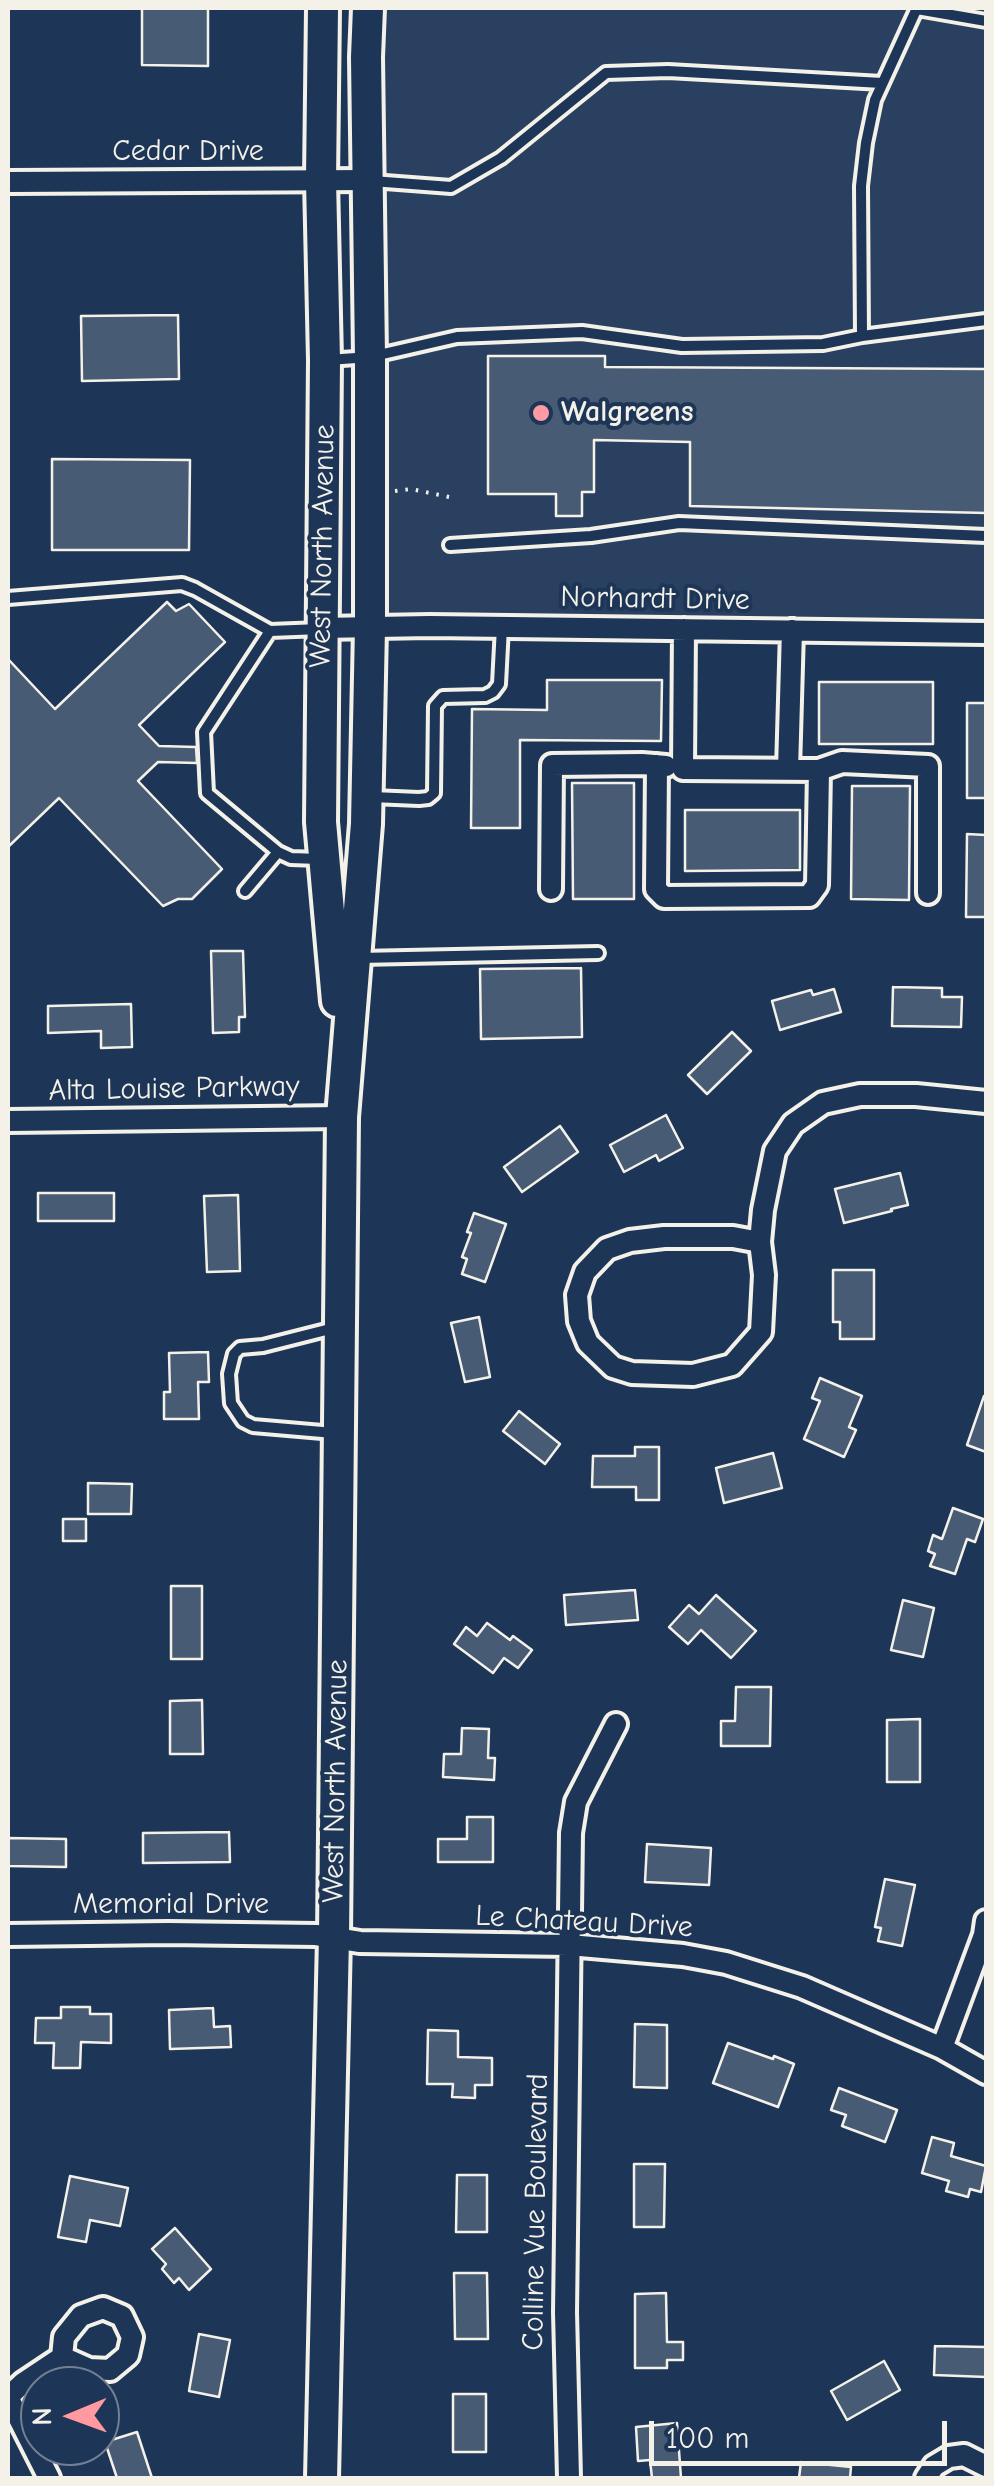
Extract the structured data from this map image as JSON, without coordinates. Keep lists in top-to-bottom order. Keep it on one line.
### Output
{"streets":{"main road":["West North Avenue"],"street":["Cedar Drive","Norhardt Drive","Alta Louise Parkway","Memorial Drive","Le Chateau Drive","Colline Vue Boulevard"]},"crossings":[["Cedar Drive","West North Avenue"],["West North Avenue","Norhardt Drive"],["West North Avenue","Alta Louise Parkway"],["West North Avenue","Memorial Drive"],["West North Avenue","Le Chateau Drive"],["Memorial Drive","Le Chateau Drive"],["Le Chateau Drive","Colline Vue Boulevard"]],"places":["Walgreens"],"scale_bar":"100 m","north":"left"}
